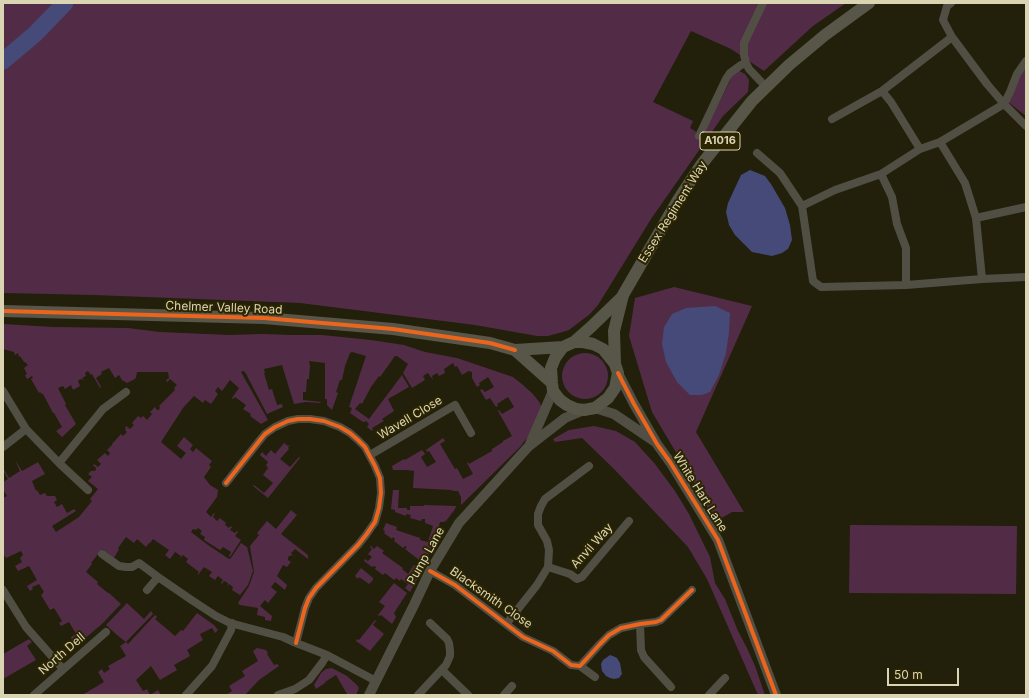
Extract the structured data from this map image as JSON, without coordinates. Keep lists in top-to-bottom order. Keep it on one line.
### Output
{"streets":{"main road":["A1016","Essex Regiment Way","Chelmer Valley Road"],"street":["Wavell Close","White Hart Lane","Anvil Way","Pump Lane","Blacksmith Close","North Dell"]},"crossings":[["A1016","Essex Regiment Way"],["A1016","Chelmer Valley Road"],["A1016","White Hart Lane"],["A1016","Pump Lane"],["Essex Regiment Way","Chelmer Valley Road"],["Essex Regiment Way","White Hart Lane"],["Essex Regiment Way","Pump Lane"],["Chelmer Valley Road","White Hart Lane"],["Chelmer Valley Road","Pump Lane"],["White Hart Lane","Pump Lane"],["Pump Lane","Blacksmith Close"]],"scale_bar":"50 m"}
